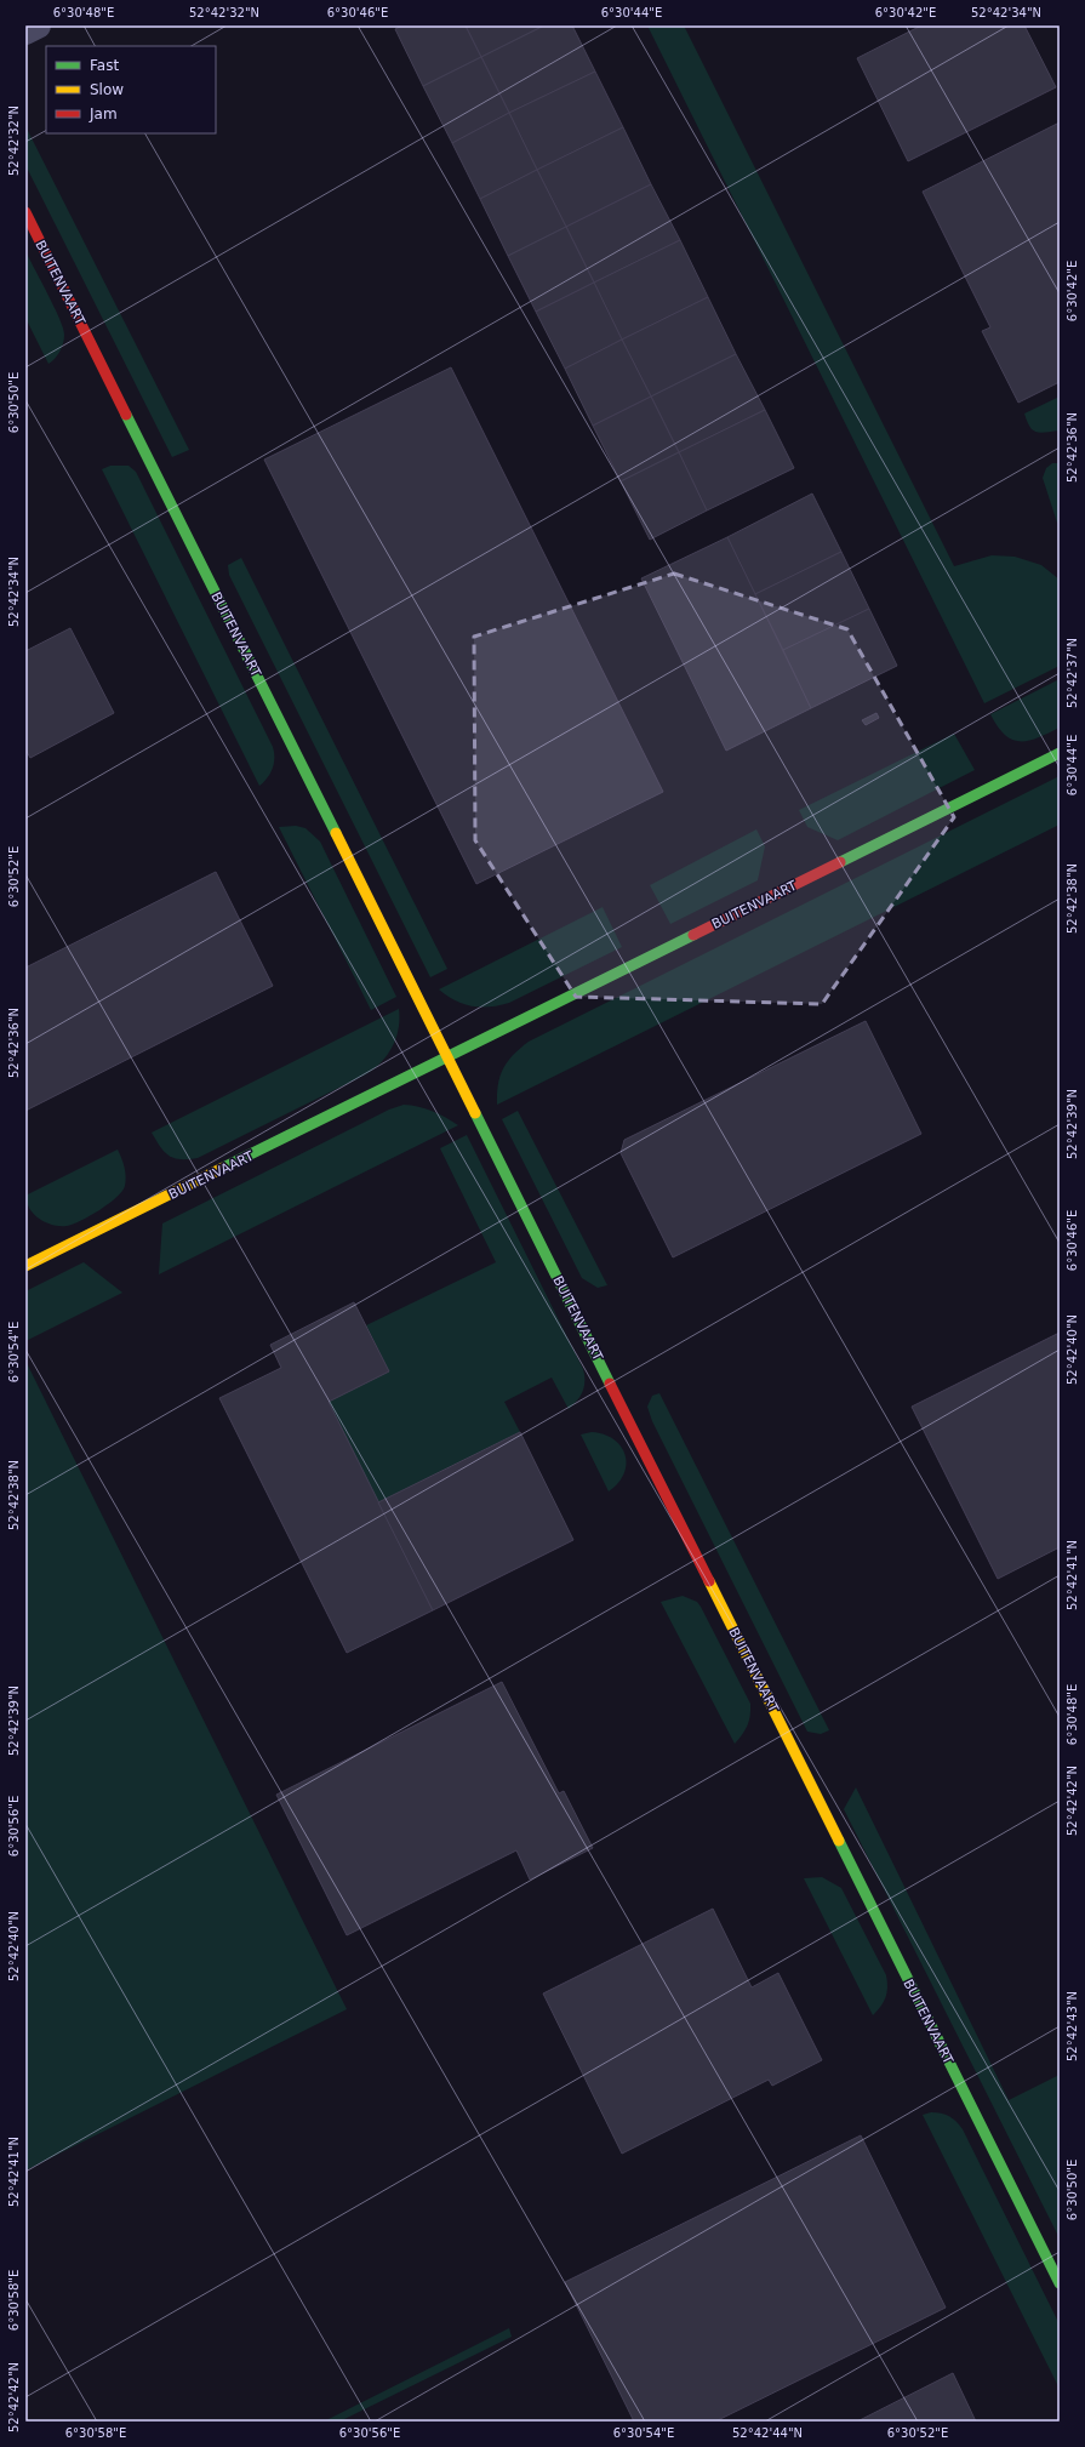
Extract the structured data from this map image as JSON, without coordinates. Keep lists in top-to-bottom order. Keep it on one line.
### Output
{"streets":{"street":["BUITENVAART"]},"legend":["Fast","Slow","Jam"],"coordinates":["6°30'48\"E","52°42'32\"N","6°30'46\"E","6°30'44\"E","6°30'42\"E","52°42'34\"N","6°30'50\"E","52°42'36\"N","52°42'37\"N","6°30'52\"E","52°42'38\"N","52°42'39\"N","52°42'40\"N","6°30'54\"E","52°42'41\"N","52°42'42\"N","6°30'56\"E","52°42'43\"N","6°30'58\"E","52°42'44\"N"]}
